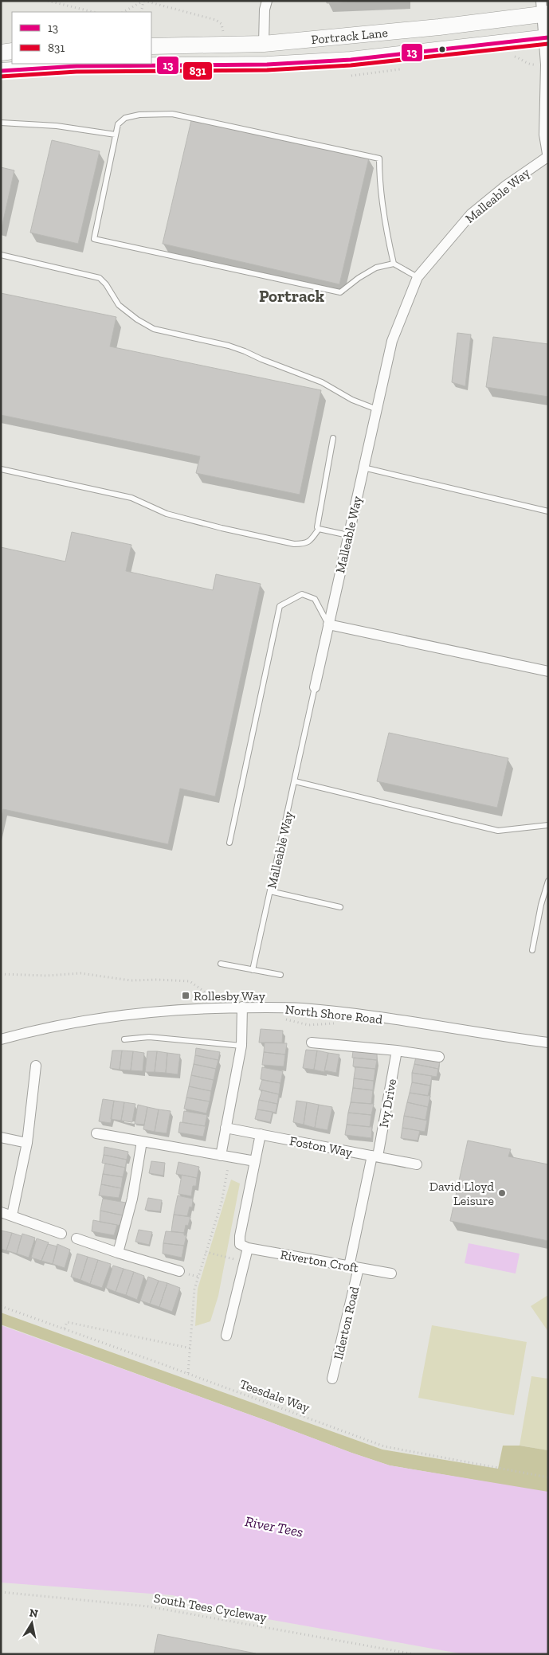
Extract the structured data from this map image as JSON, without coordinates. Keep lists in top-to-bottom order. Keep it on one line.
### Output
{"streets":{"main road":["Portrack Lane"],"street":["Malleable Way","North Shore Road","Ivy Drive","Foston Way","Riverton Croft","Ilderton Road"],"path":["Teesdale Way","South Tees Cycleway"]},"crossings":[["Ivy Drive","Foston Way"],["Ivy Drive","Ilderton Road"],["Foston Way","Ilderton Road"],["Riverton Croft","Ilderton Road"]],"districts":["Portrack"],"water":["River Tees"],"places":{"transit":["Rollesby Way"],"other":["David Lloyd Leisure"]},"lines":["transit line 13","transit line 831"],"legend":["13","831"],"north":"top"}
